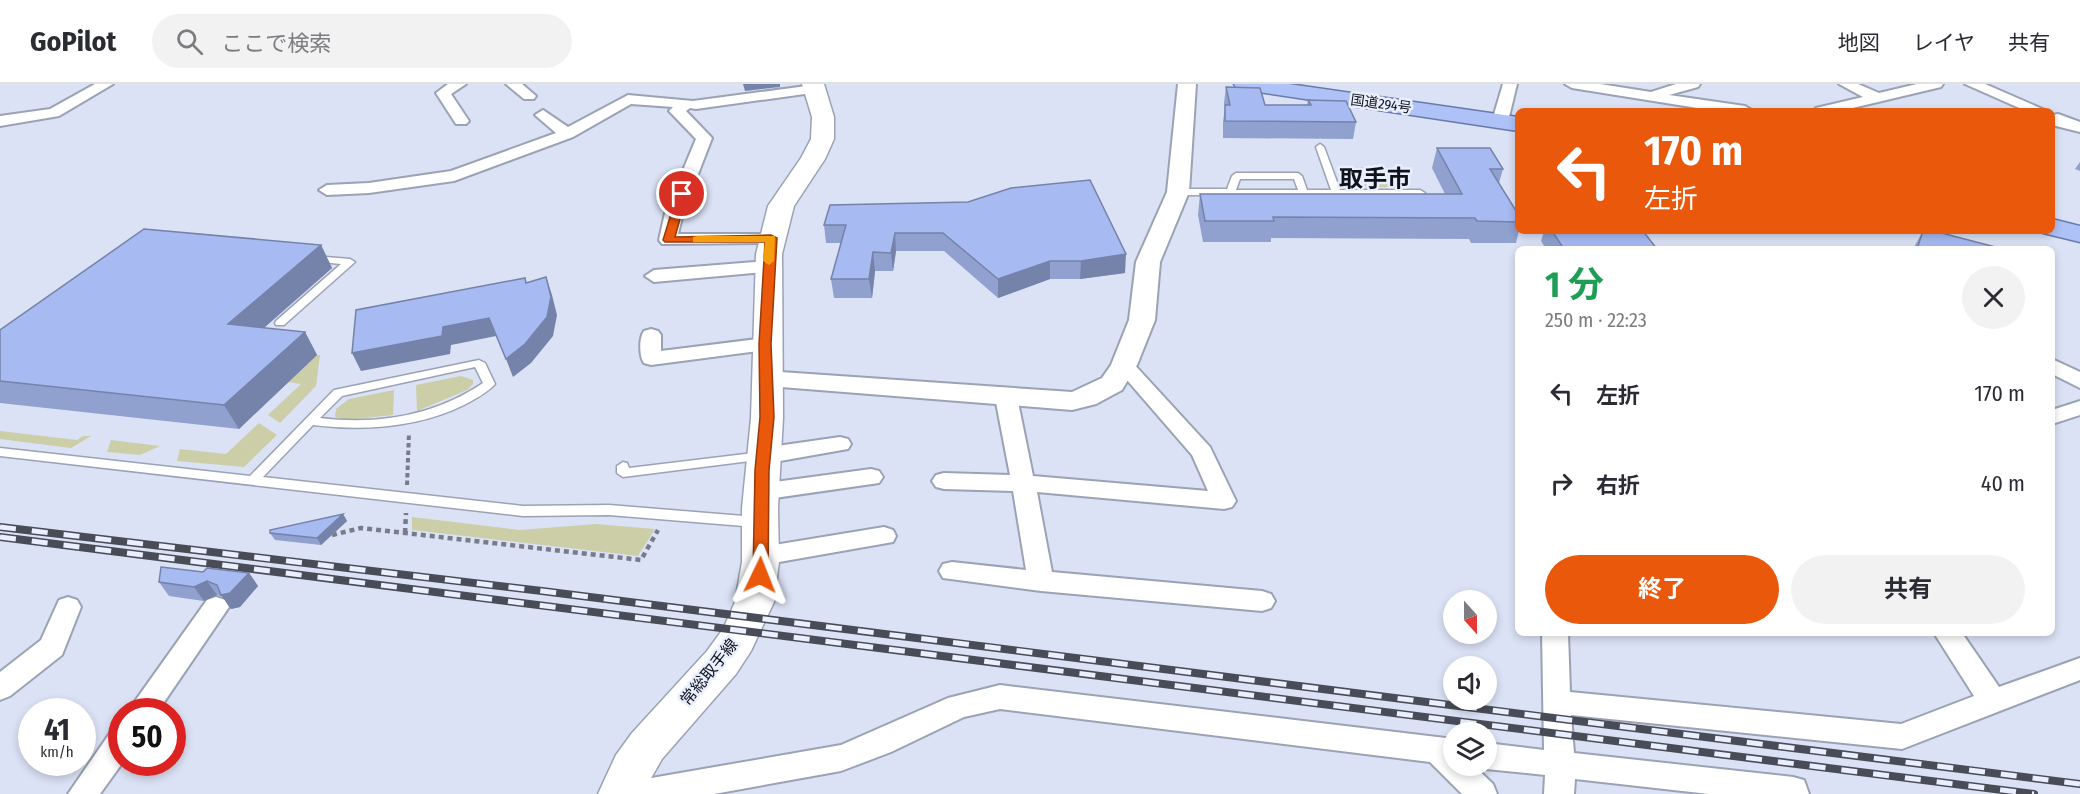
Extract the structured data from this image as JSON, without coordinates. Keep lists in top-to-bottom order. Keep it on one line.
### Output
{"streets":{"highway":["国道294号"],"main road":["常総取手線"]},"districts":["取手市"],"north":"bottom","page":{"header":"GoPilot","search":"ここで検索","nav":["地図","レイヤ","共有"],"turn":["170 m","左折"],"heading":["1 分","250 m · 22:23"],"list":[{"name":"左折","value":"170 m"},{"name":"右折","value":"40 m"}],"buttons":["終了","共有"],"speed":"41 km/h","limit":"50"}}
